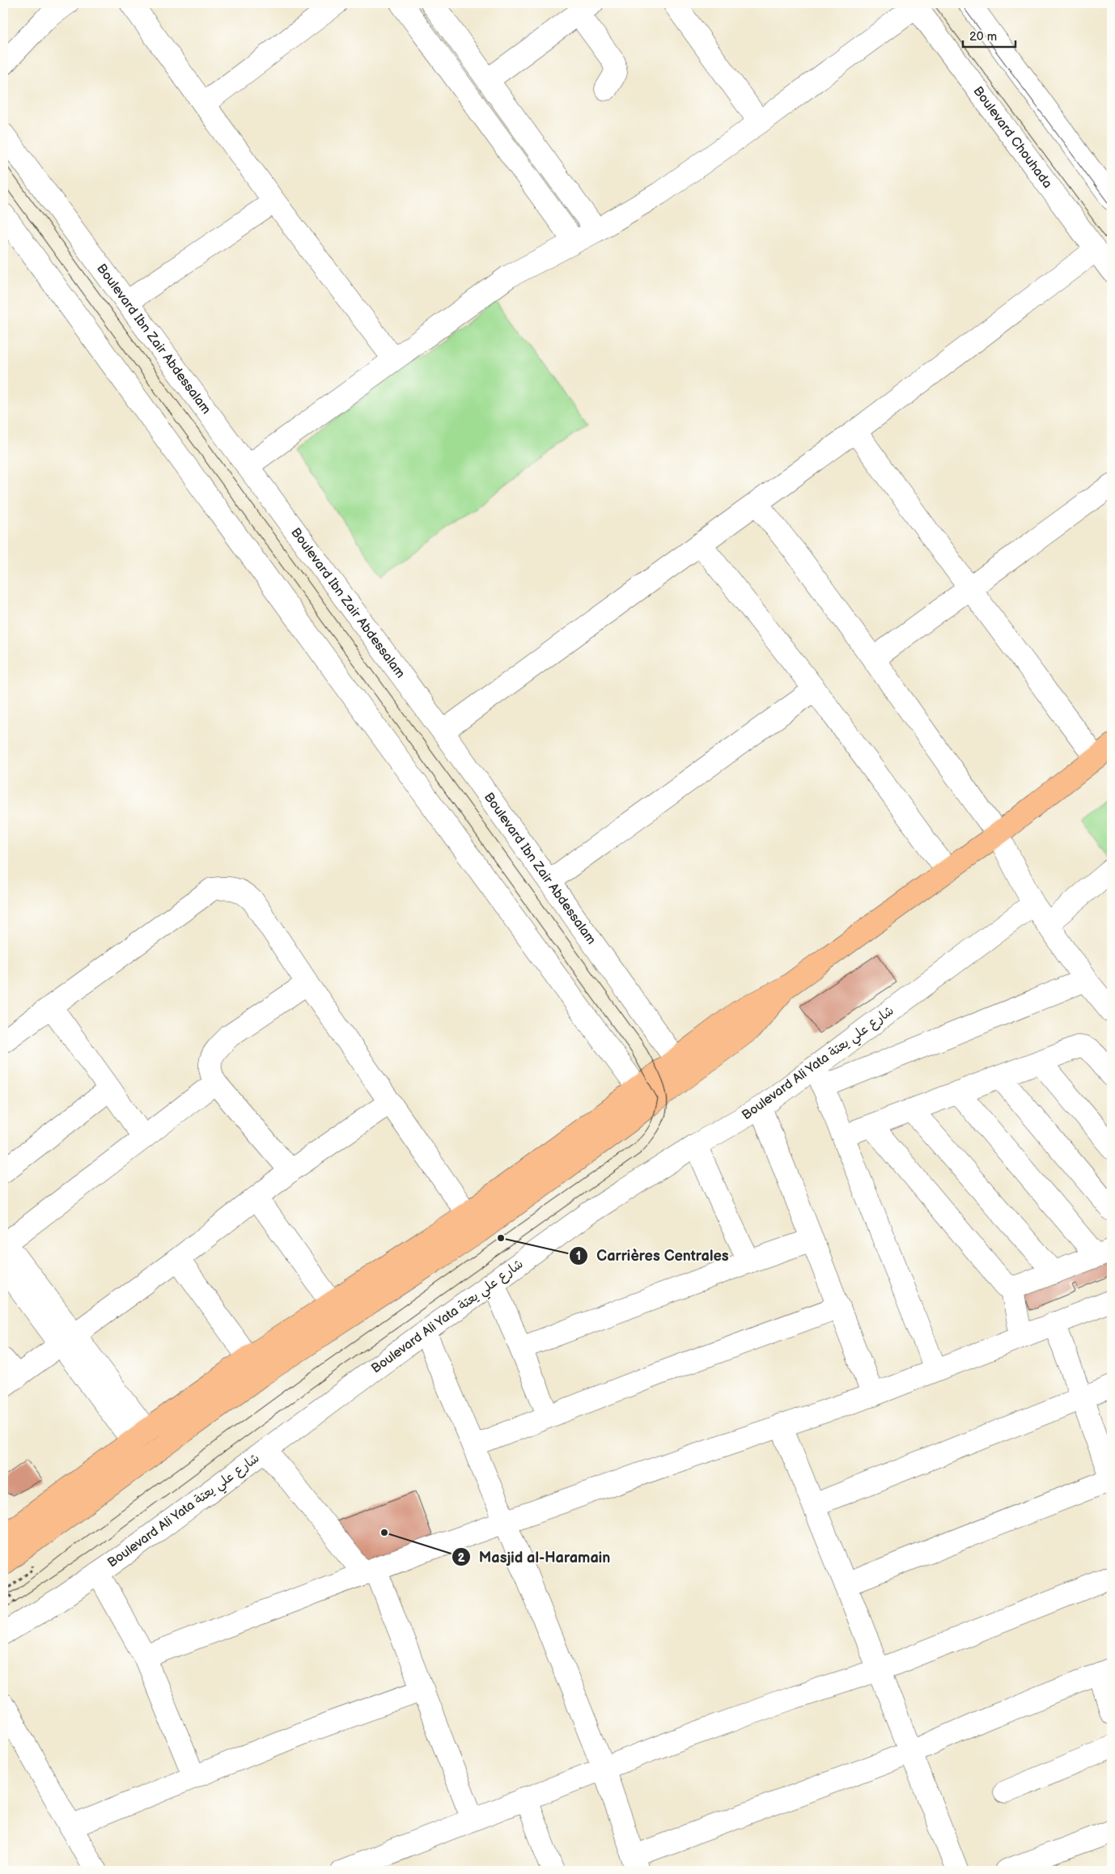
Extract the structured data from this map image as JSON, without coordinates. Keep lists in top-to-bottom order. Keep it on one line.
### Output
{"streets":{"street":["Boulevard Chouhada","Boulevard Ibn Zair Abdessalam","Boulevard Ali Yata شارع علي يعتة"]},"places":["Carrières Centrales","Masjid al-Haramain"],"scale_bar":"20 m"}
